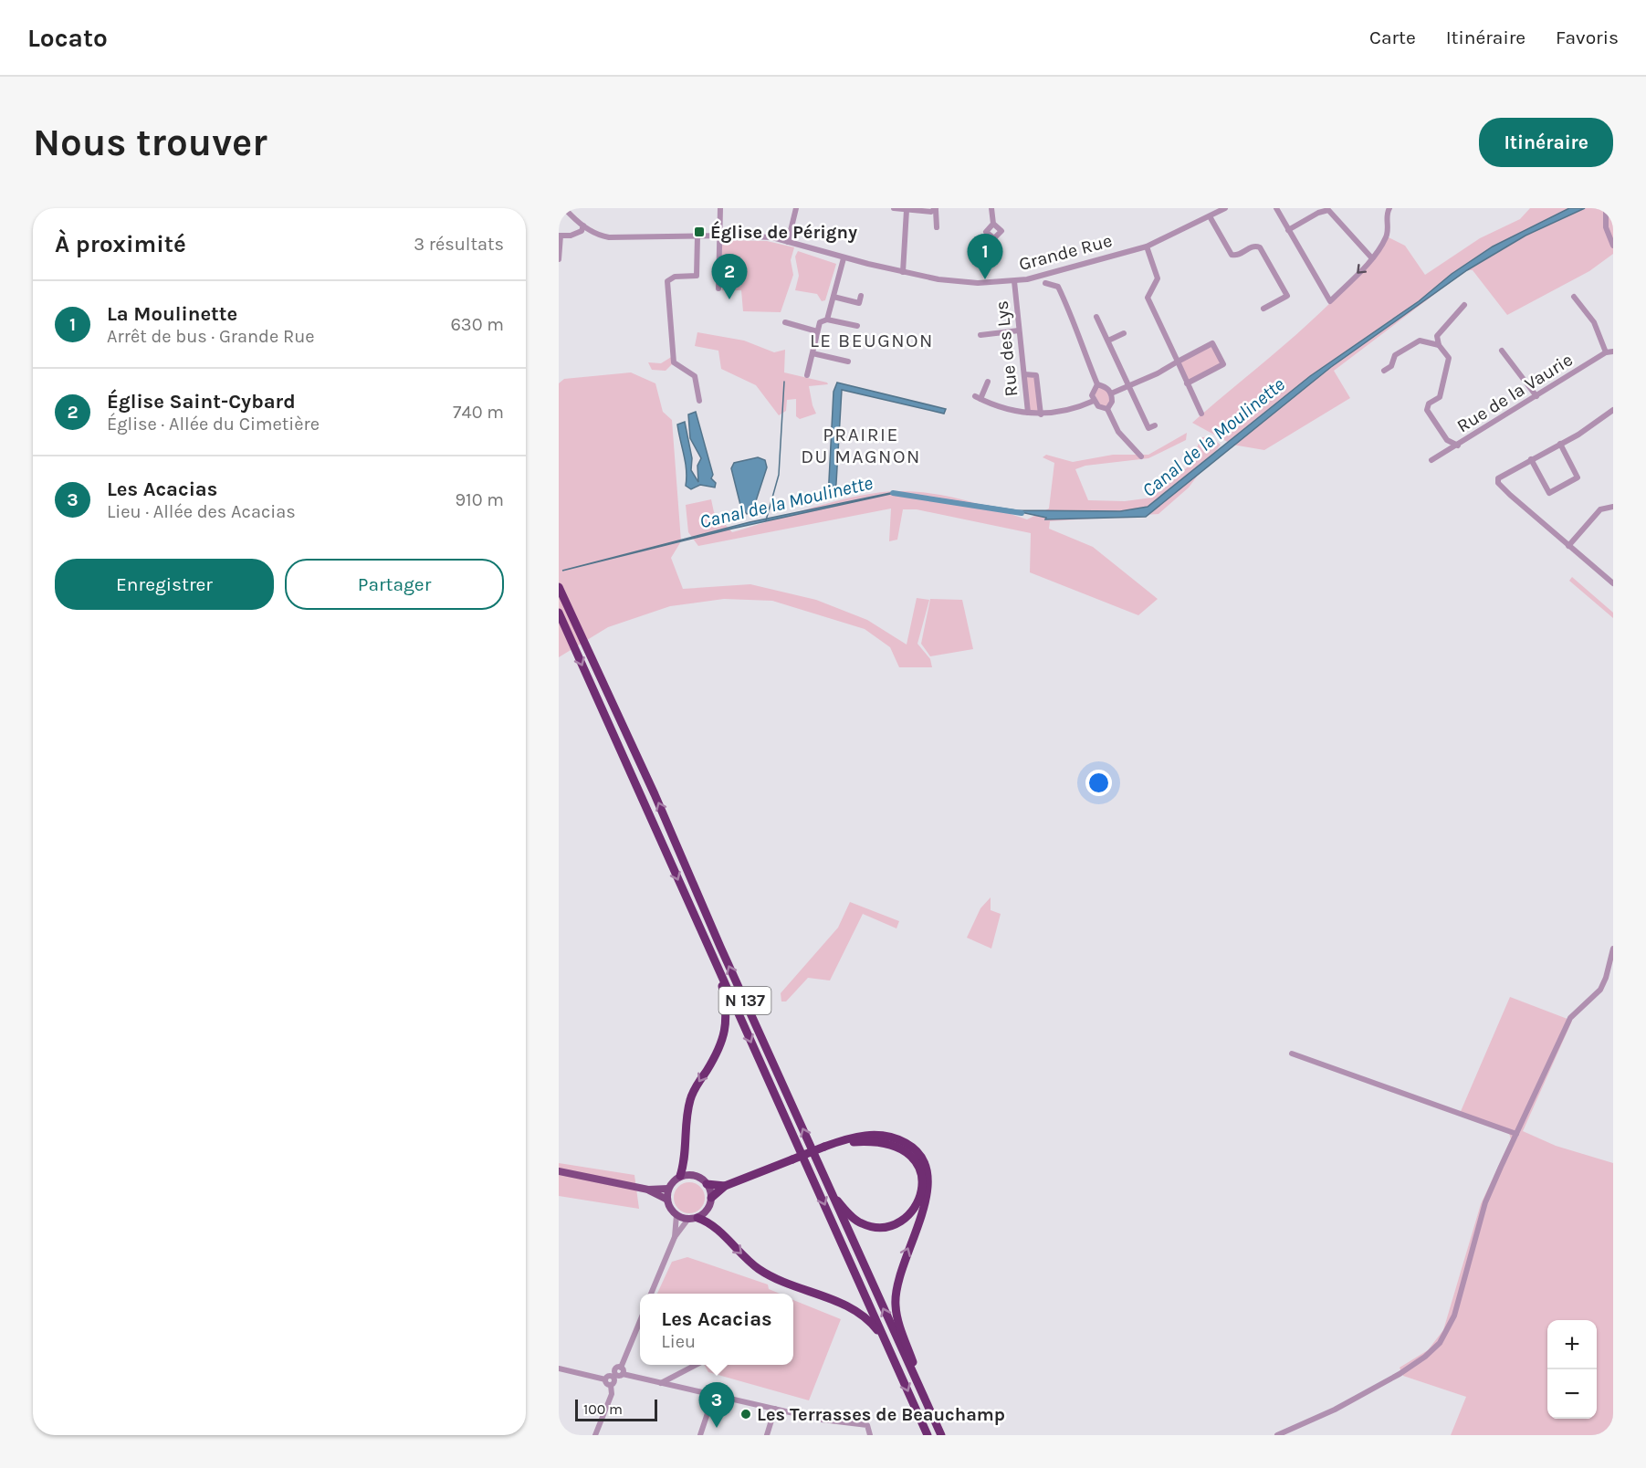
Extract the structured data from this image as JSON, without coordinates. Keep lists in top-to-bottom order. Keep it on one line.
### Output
{"streets":{"highway":["N 137"],"street":["Grande Rue","Rue des Lys","Rue de la Vaurie"]},"crossings":[["Grande Rue","Rue des Lys"]],"districts":["LE BEUGNON","PRAIRIE DU MAGNON"],"water":["Canal de la Moulinette"],"places":{"transit":["Église de Périgny"],"other":["Les Terrasses de Beauchamp"]},"scale_bar":"100 m","page":{"header":"Locato","nav":["Carte","Itinéraire","Favoris"],"buttons":["Itinéraire",["Enregistrer","Partager"]],"title":"Nous trouver","heading":["À proximité","3 résultats"],"pins":["1","2","3"],"list":[{"mark":"1","name":"La Moulinette","note":"Arrêt de bus · Grande Rue","value":"630 m"},{"mark":"2","name":"Église Saint-Cybard","note":"Église · Allée du Cimetière","value":"740 m"},{"mark":"3","name":"Les Acacias","note":"Lieu · Allée des Acacias","value":"910 m"}],"popup":["Les Acacias","Lieu"],"map_buttons":["+","−"],"scale":"100 m"}}
